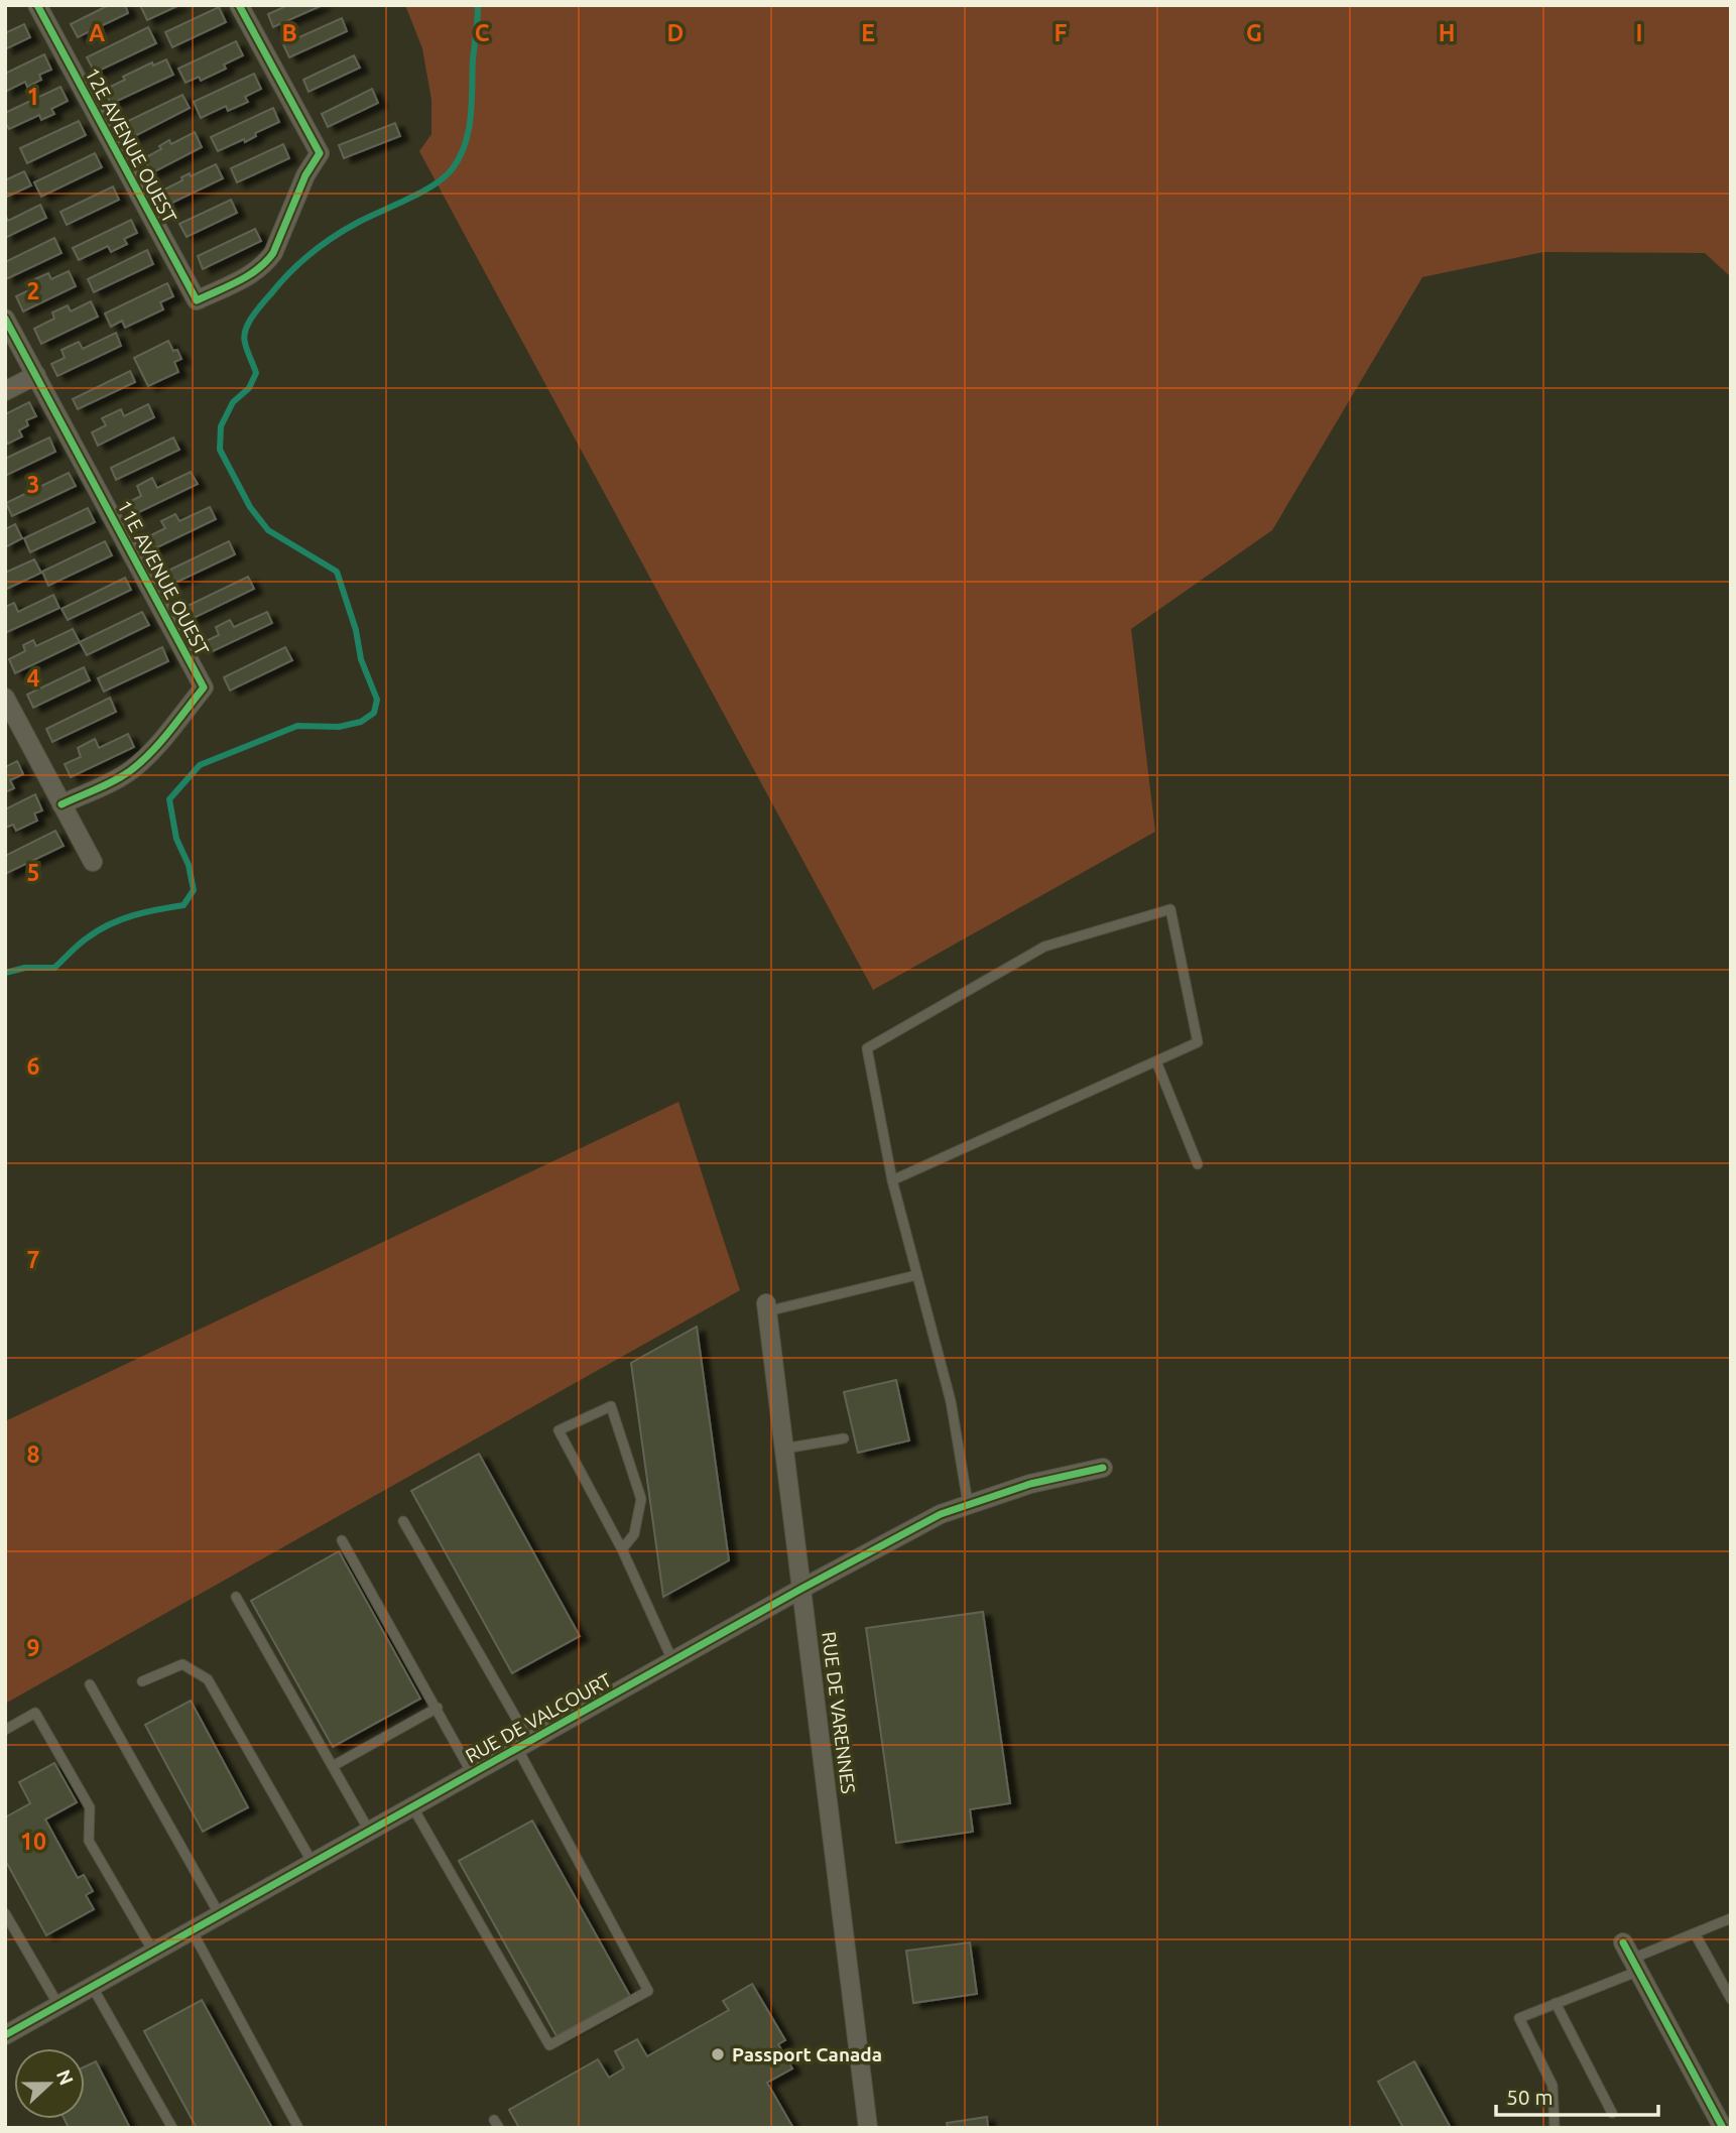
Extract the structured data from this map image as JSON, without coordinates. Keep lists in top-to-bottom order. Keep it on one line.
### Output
{"streets":{"street":["12E AVENUE OUEST","11E AVENUE OUEST","RUE DE VARENNES","RUE DE VALCOURT"]},"crossings":[["RUE DE VARENNES","RUE DE VALCOURT"]],"places":["Passport Canada"],"scale_bar":"50 m","north":"right","grid":{"columns":["A","B","C","D","E","F","G","H","I"],"rows":["1","2","3","4","5","6","7","8","9","10"]}}
